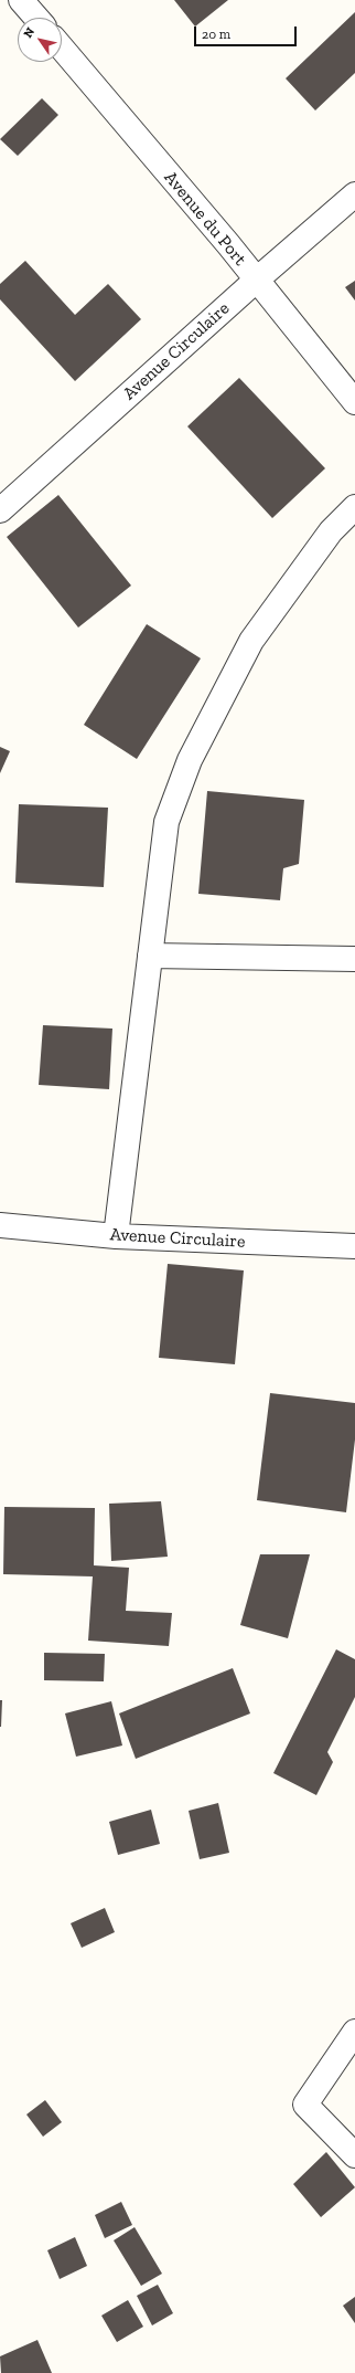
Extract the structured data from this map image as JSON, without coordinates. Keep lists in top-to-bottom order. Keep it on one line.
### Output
{"streets":{"street":["Avenue du Port","Avenue Circulaire"]},"crossings":[["Avenue du Port","Avenue Circulaire"]],"scale_bar":"20 m","north":"top left"}
